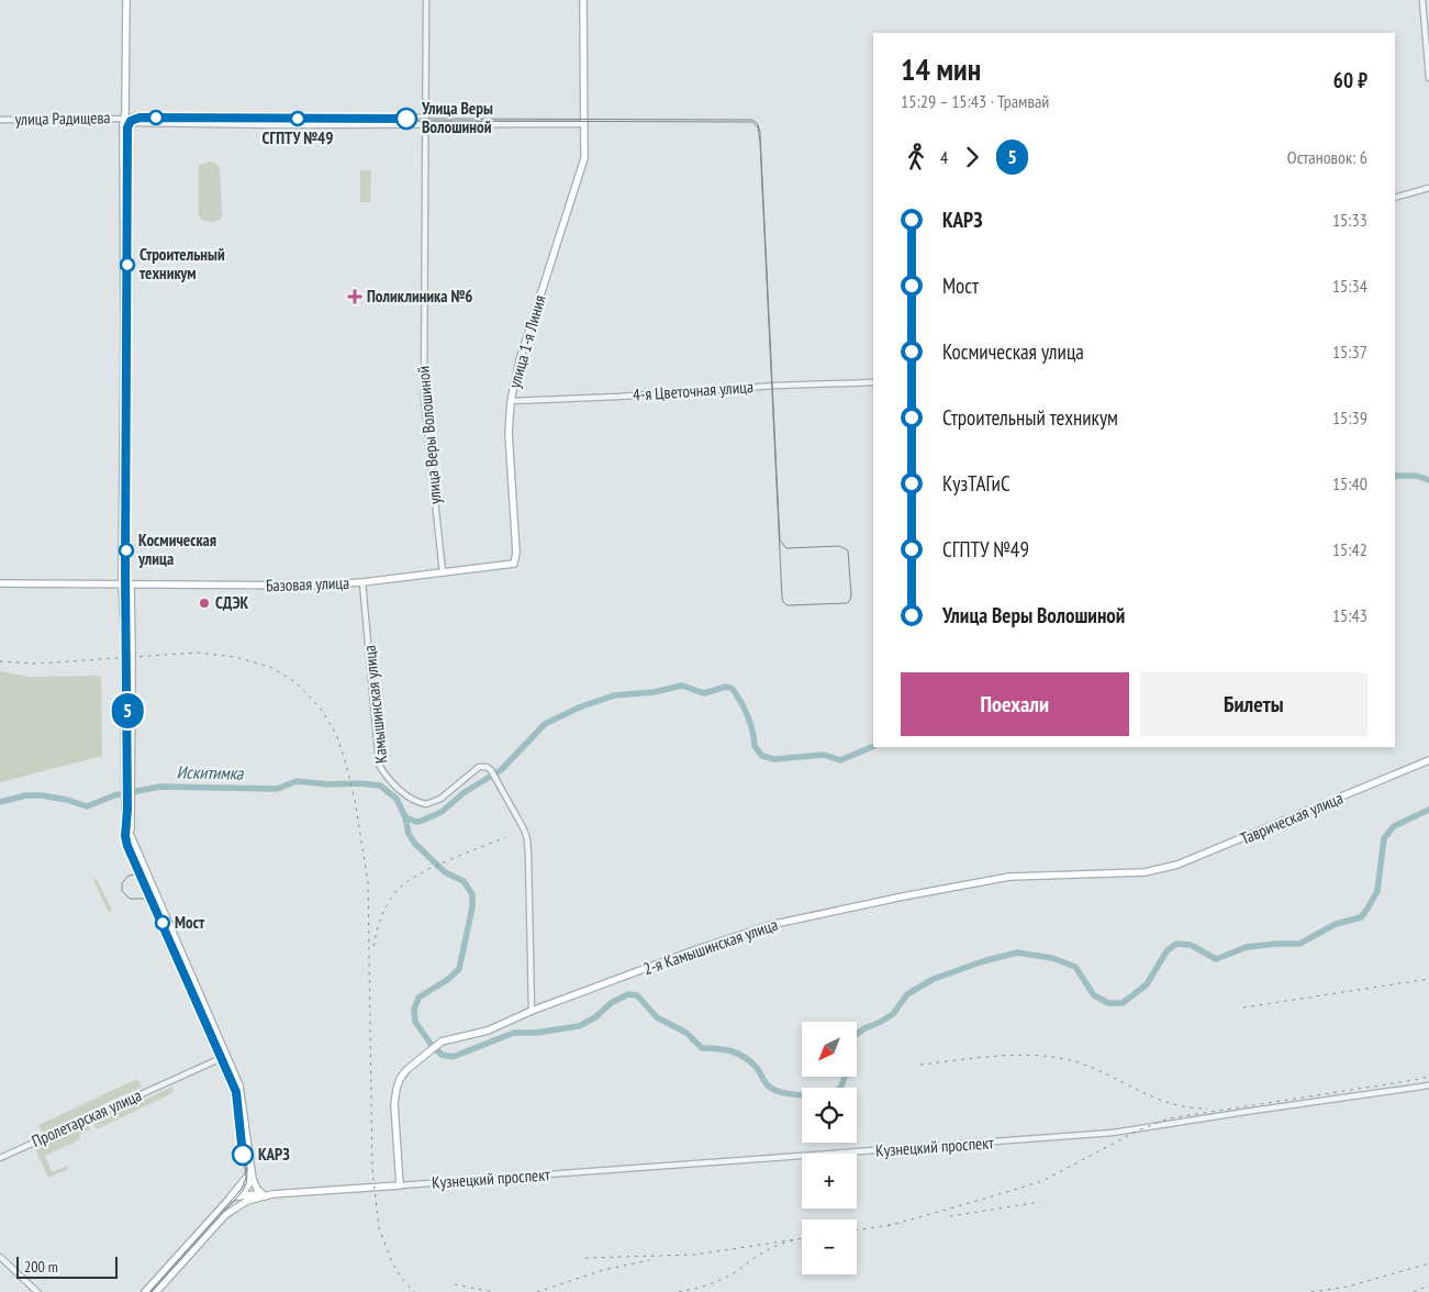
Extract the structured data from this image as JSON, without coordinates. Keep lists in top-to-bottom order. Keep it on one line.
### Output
{"streets":{"main road":["улица 1-я Линия","Базовая улица","Таврическая улица","2-я Камышинская улица","Кузнецкий проспект"],"street":["улица Радищева","4-я Цветочная улица","улица Веры Волошиной","Камышинская улица","Пролетарская улица"]},"crossings":[["улица Радищева","улица 1-я Линия"],["улица Радищева","улица Веры Волошиной"],["улица 1-я Линия","4-я Цветочная улица"],["улица 1-я Линия","Базовая улица"],["улица Веры Волошиной","Базовая улица"],["Базовая улица","Камышинская улица"],["Камышинская улица","2-я Камышинская улица"],["Таврическая улица","2-я Камышинская улица"],["2-я Камышинская улица","Кузнецкий проспект"]],"water":["Искитимка"],"places":{"other":["СГПТУ №49","Улица Веры Волошиной","Строительный техникум","Космическая улица","СДЭК","Мост","КАРЗ"],"health":["Поликлиника №6"]},"lines":["tram line 5"],"scale_bar":"200 m","north":"bottom left","page":{"on_map":"5","heading":["14 мин","15:29 – 15:43 · Трамвай","60 ₽"],"legs":["4","5","Остановок: 6"],"list":[{"name":"КАРЗ","value":"15:33"},{"name":"Мост","value":"15:34"},{"name":"Космическая улица","value":"15:37"},{"name":"Строительный техникум","value":"15:39"},{"name":"КузТАГиС","value":"15:40"},{"name":"СГПТУ №49","value":"15:42"},{"name":"Улица Веры Волошиной","value":"15:43"}],"buttons":["Поехали","Билеты"],"map_buttons":["+","−"],"scale":"200 m"}}
